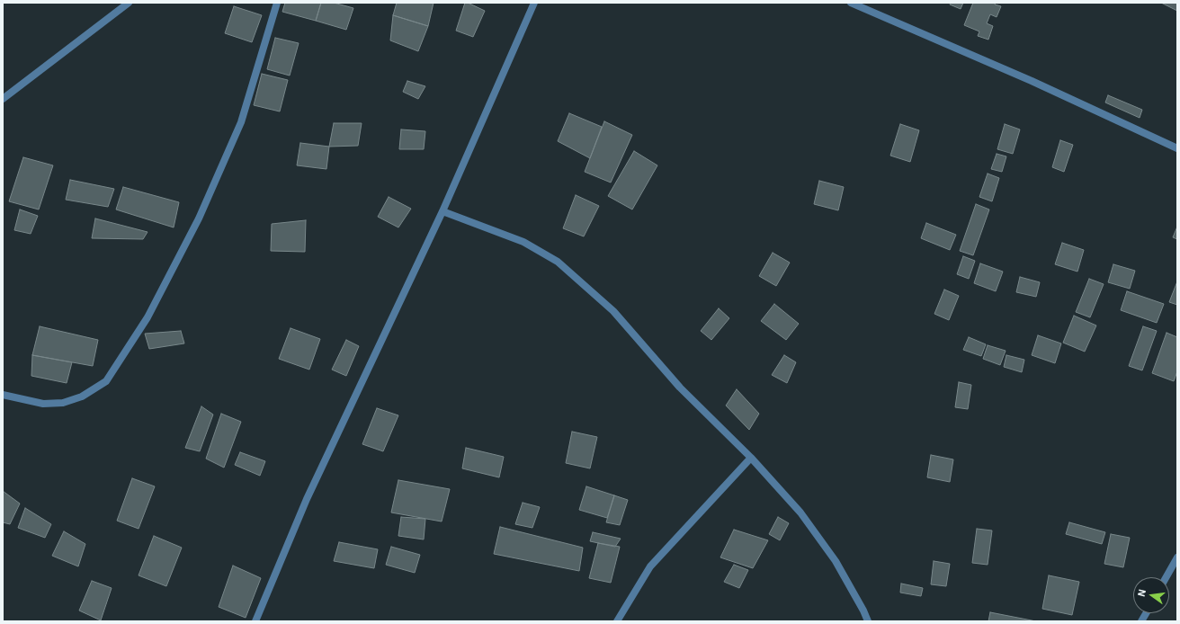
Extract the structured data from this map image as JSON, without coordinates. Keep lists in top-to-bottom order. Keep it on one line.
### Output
{"north":"left"}
